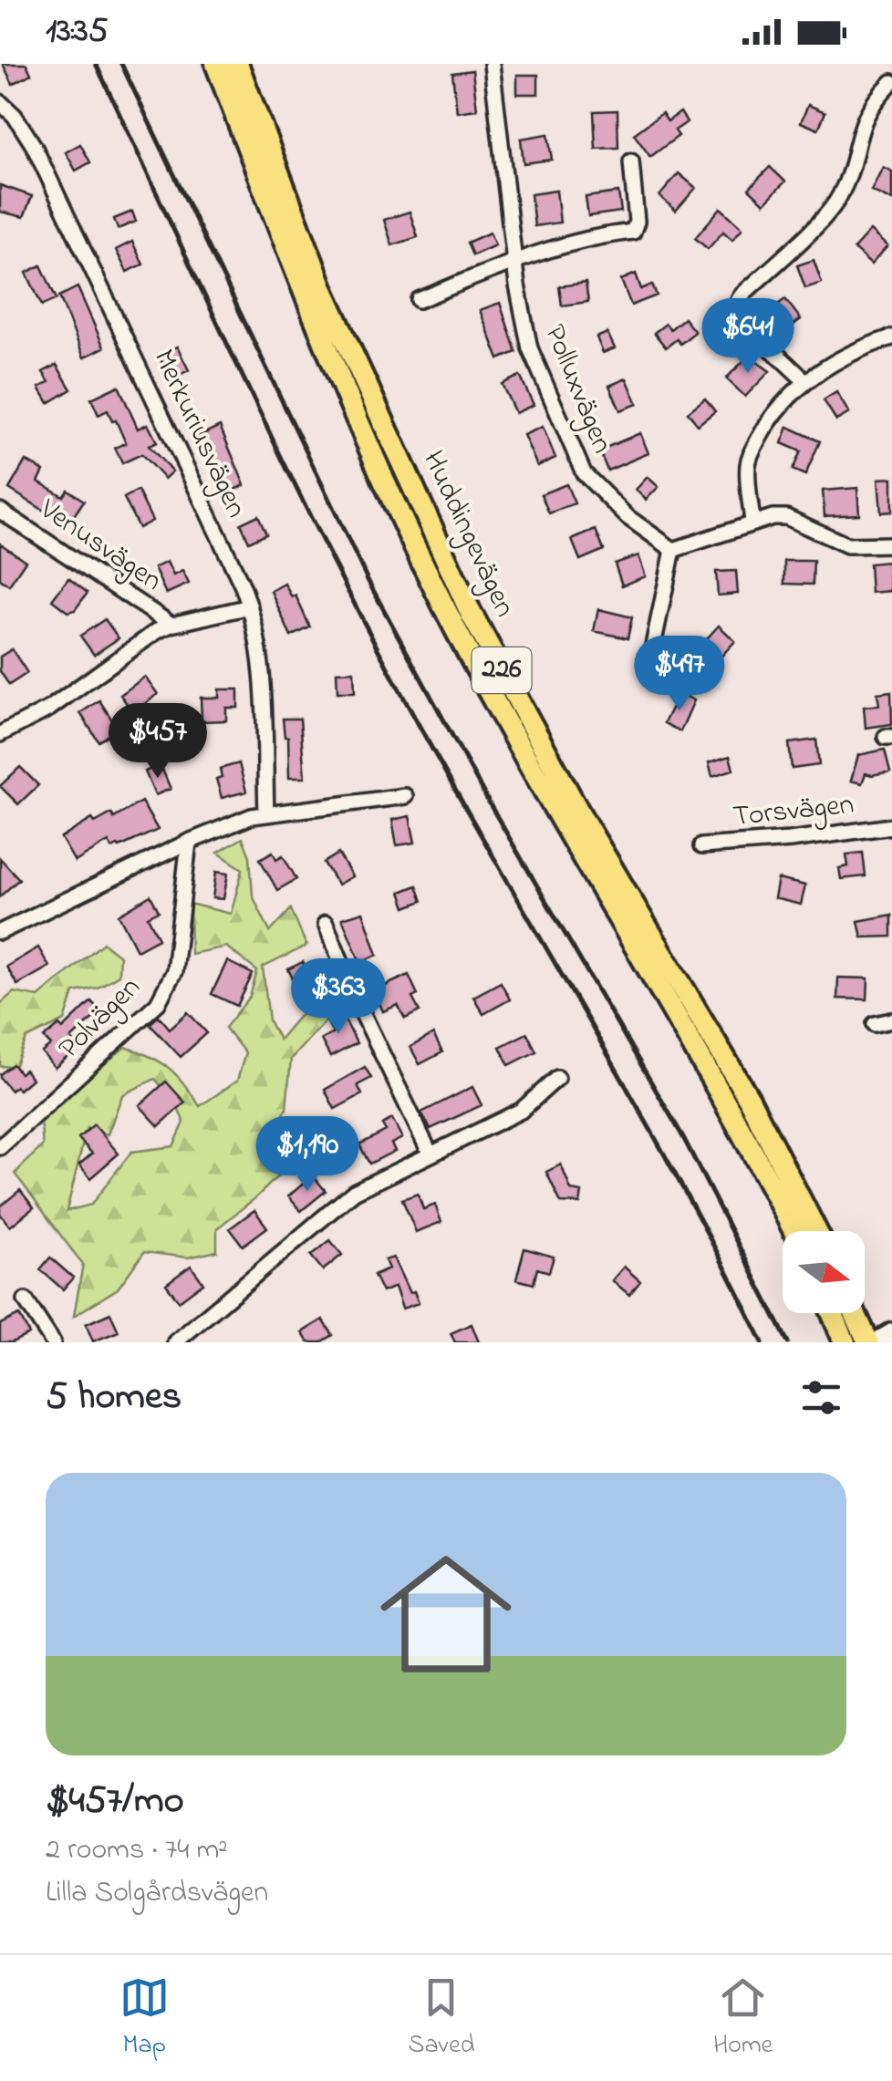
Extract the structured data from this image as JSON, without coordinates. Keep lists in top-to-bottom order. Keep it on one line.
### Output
{"streets":{"main road":["Huddingevägen","226"],"street":["Polluxvägen","Merkuriusvägen","Venusvägen","Torsvägen","Polvägen"]},"north":"right","page":{"status":"13:35","price":["$641","$497","$457","$363","$1,190"],"heading":"5 homes","list":[{"name":"$457/mo","note":"2 rooms · 74 m² · Lilla Solgårdsvägen"}],"tabs":["Map","Saved","Home"]}}
